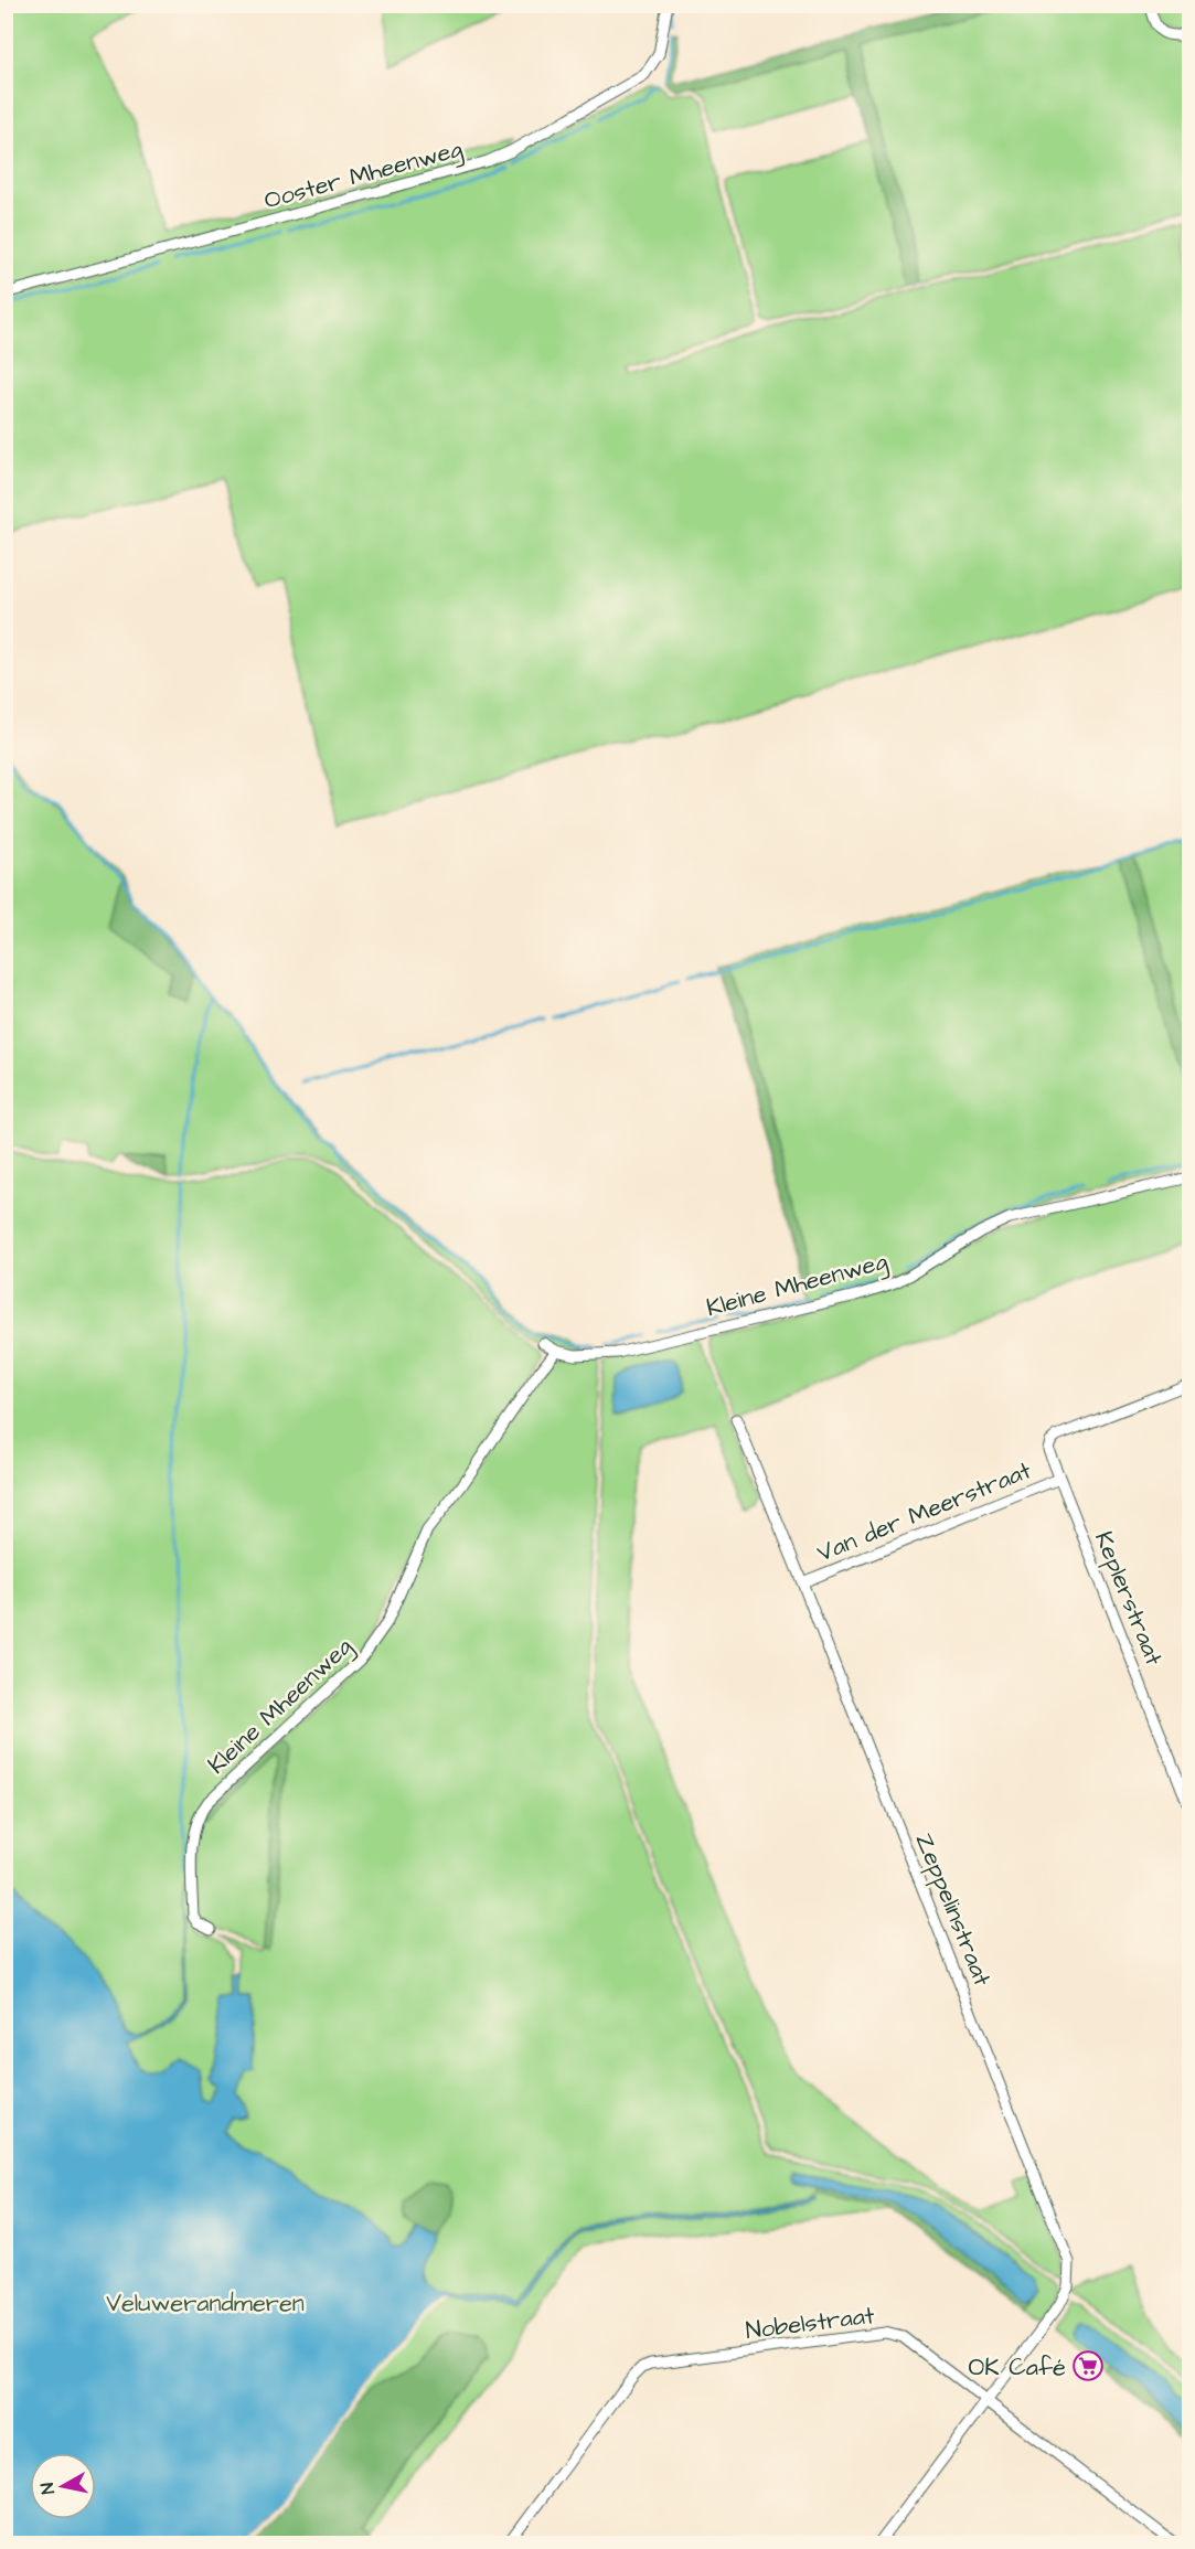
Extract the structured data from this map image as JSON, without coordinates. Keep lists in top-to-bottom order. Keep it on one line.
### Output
{"streets":{"street":["Ooster Mheenweg","Kleine Mheenweg","Van der Meerstraat","Keplerstraat","Zeppelinstraat","Nobelstraat"]},"crossings":[["Van der Meerstraat","Keplerstraat"],["Van der Meerstraat","Zeppelinstraat"],["Zeppelinstraat","Nobelstraat"]],"parks":["Veluwerandmeren"],"places":{"supermarket":["OK Café"]},"north":"left"}
